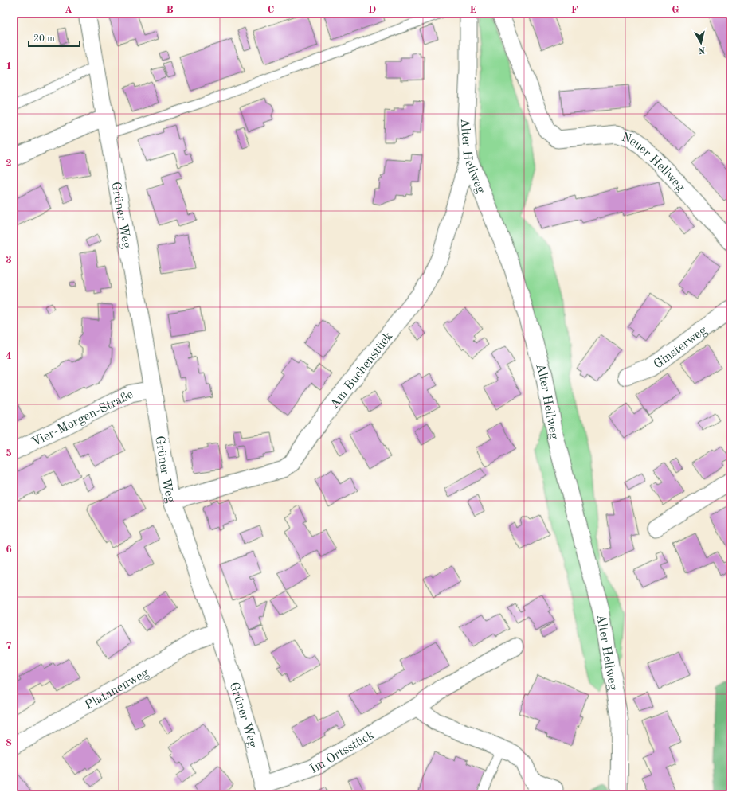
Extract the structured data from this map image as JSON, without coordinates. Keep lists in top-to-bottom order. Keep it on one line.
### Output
{"streets":{"street":["Alter Hellweg","Neuer Hellweg","Grüner Weg","Ginsterweg","Am Buchenstück","Vier-Morgen-Straße","Platanenweg","Im Ortsstück"]},"crossings":[["Alter Hellweg","Am Buchenstück"],["Grüner Weg","Am Buchenstück"],["Grüner Weg","Vier-Morgen-Straße"],["Grüner Weg","Platanenweg"],["Grüner Weg","Im Ortsstück"]],"scale_bar":"20 m","north":"bottom","grid":{"columns":["A","B","C","D","E","F","G"],"rows":["1","2","3","4","5","6","7","8"]}}
